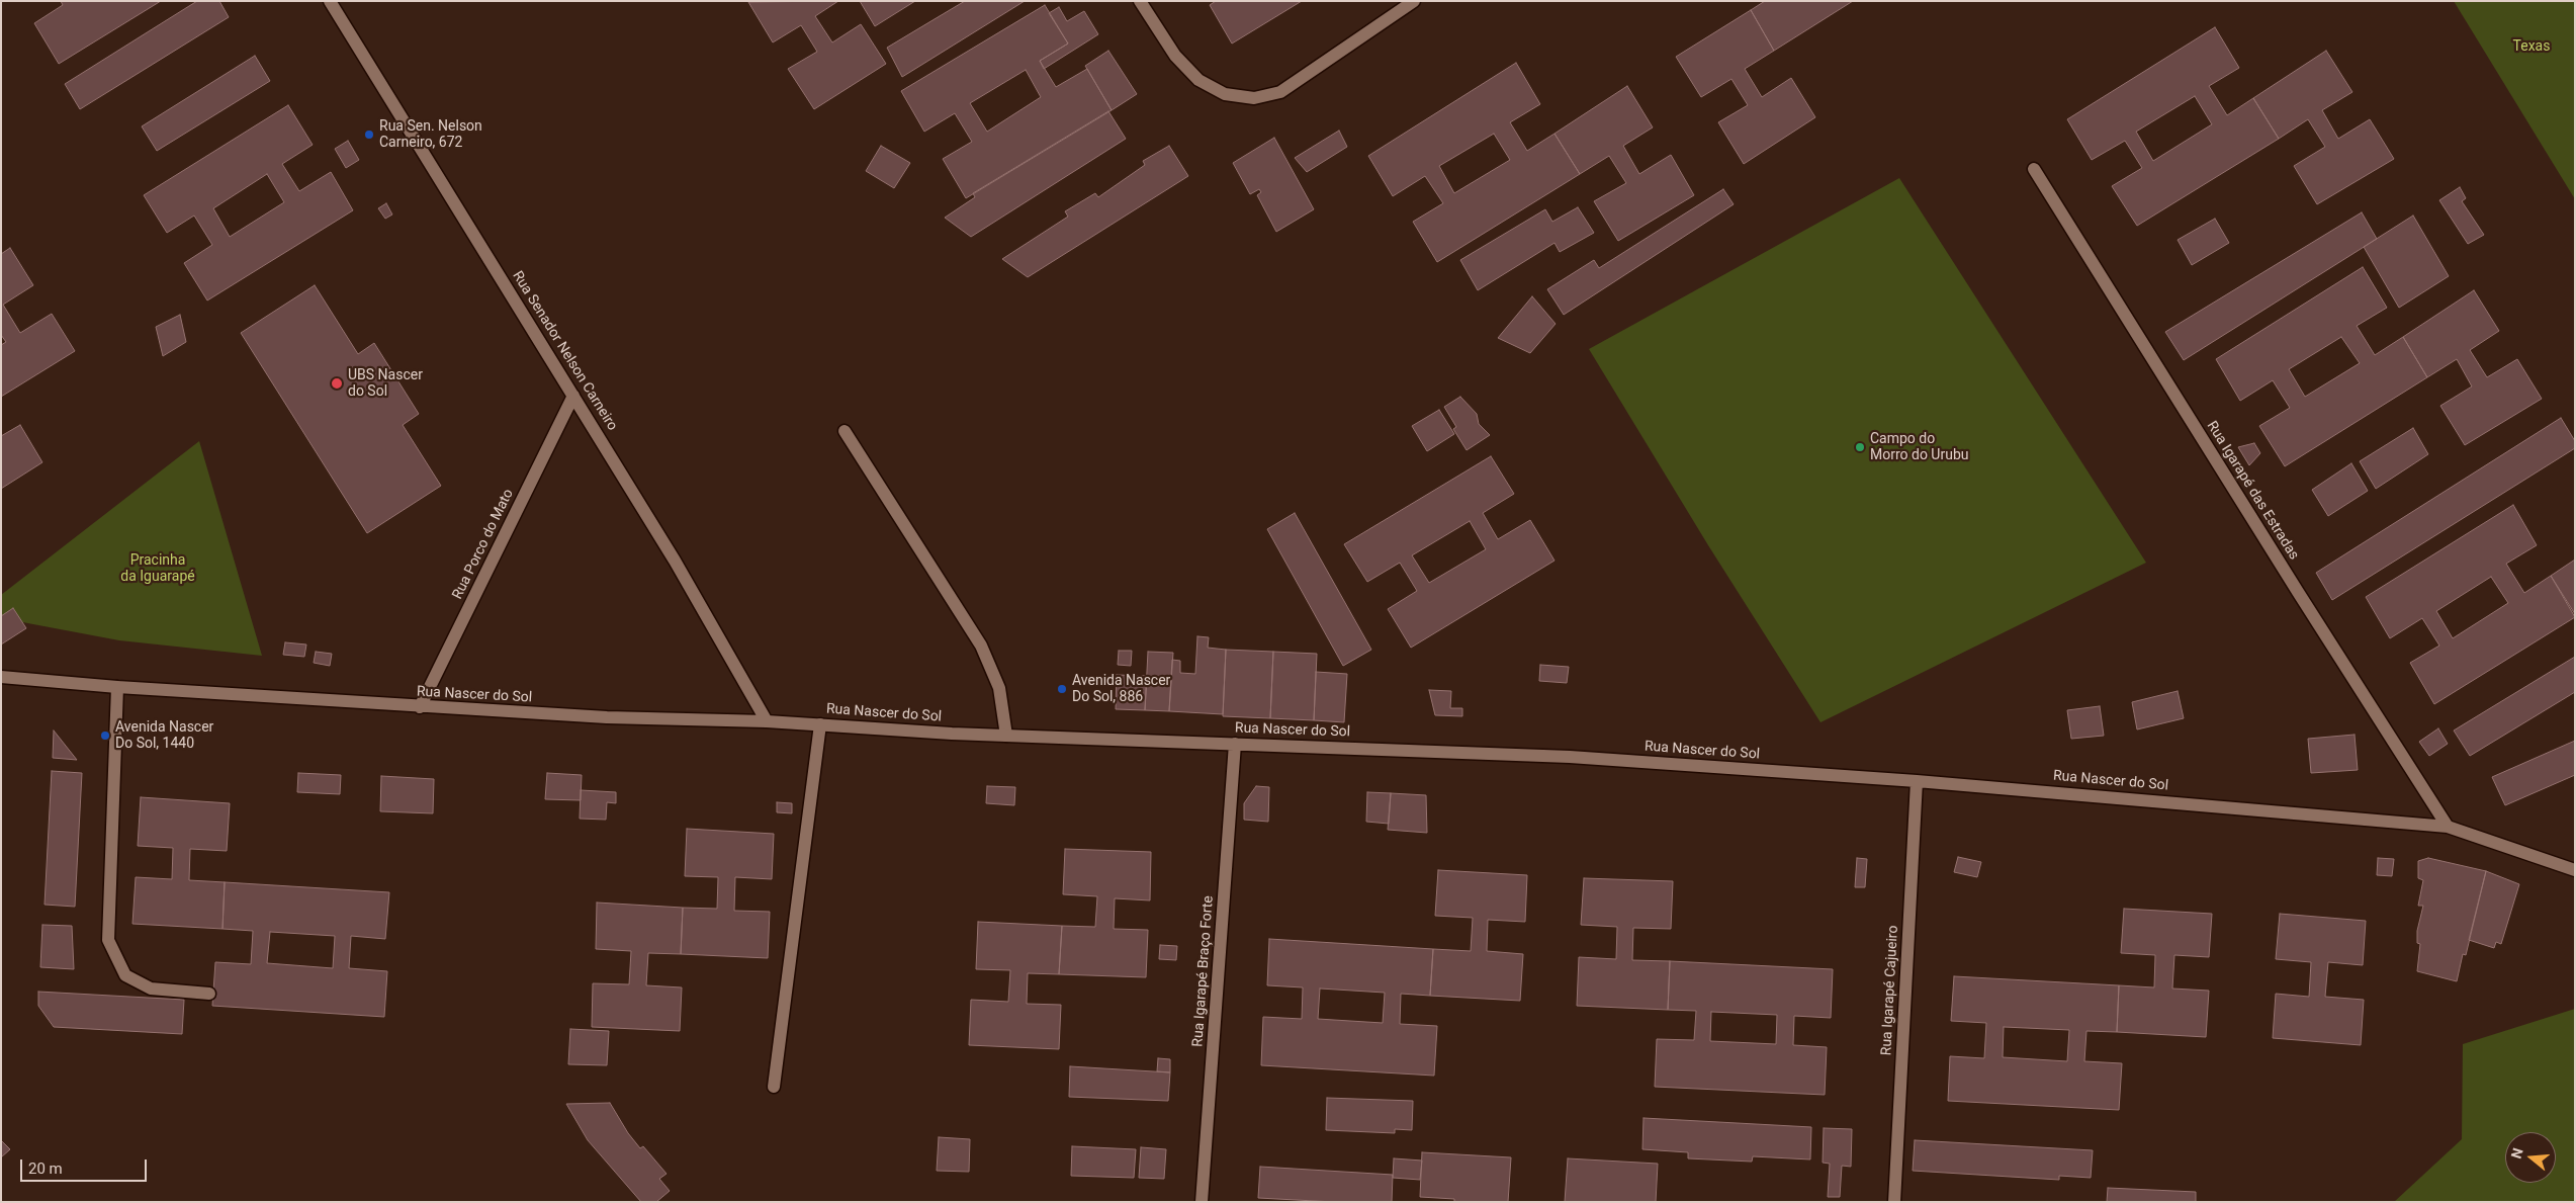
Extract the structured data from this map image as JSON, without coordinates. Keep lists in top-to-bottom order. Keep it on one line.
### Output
{"streets":{"street":["Rua Senador Nelson Carneiro","Rua Igarapé das Estradas","Rua Porco do Mato","Rua Nascer do Sol","Rua Igarapé Braço Forte","Rua Igarapé Cajueiro"]},"crossings":[["Rua Senador Nelson Carneiro","Rua Porco do Mato"],["Rua Senador Nelson Carneiro","Rua Nascer do Sol"],["Rua Igarapé das Estradas","Rua Nascer do Sol"],["Rua Porco do Mato","Rua Nascer do Sol"],["Rua Nascer do Sol","Rua Igarapé Braço Forte"],["Rua Nascer do Sol","Rua Igarapé Cajueiro"]],"parks":["Texas","Pracinha da Iguarapé"],"places":["Rua Sen. Nelson Carneiro, 672","UBS Nascer do Sol","Campo do Morro do Urubu","Avenida Nascer Do Sol, 886","Avenida Nascer Do Sol, 1440"],"scale_bar":"20 m","north":"left"}
